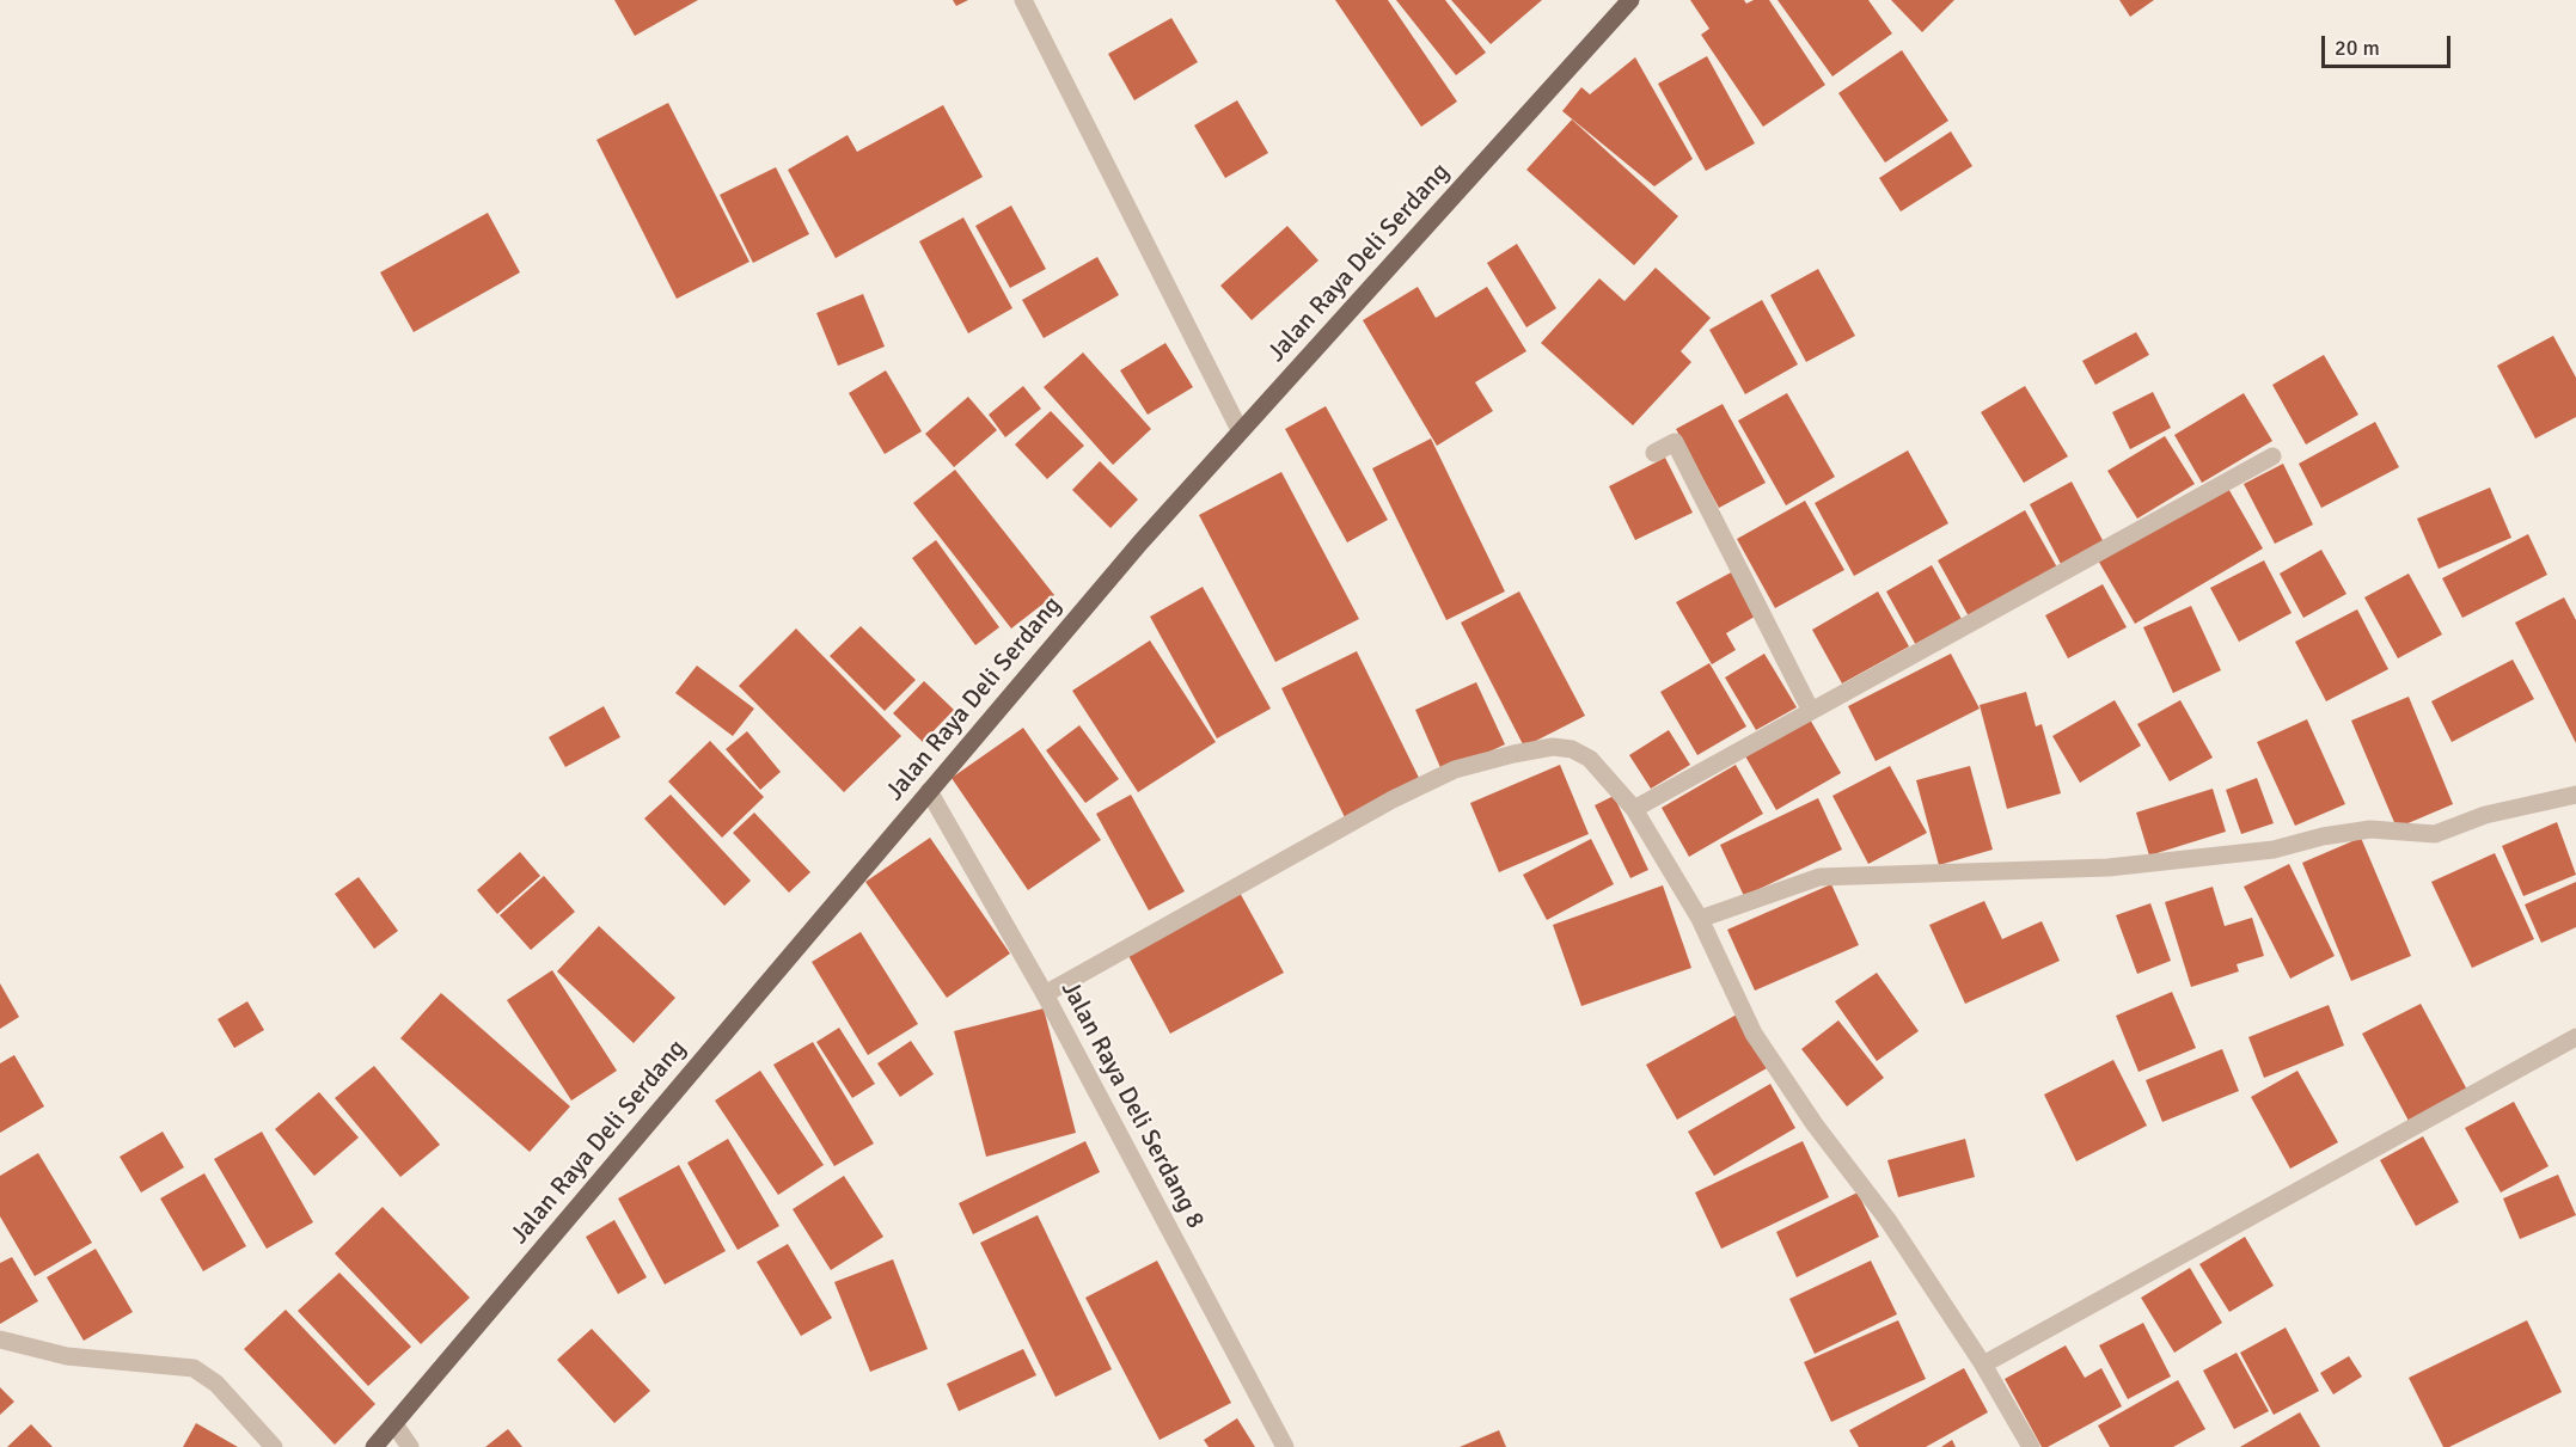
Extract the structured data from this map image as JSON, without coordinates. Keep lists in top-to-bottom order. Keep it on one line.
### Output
{"streets":{"main road":["Jalan Raya Deli Serdang"],"street":["Jalan Raya Deli Serdang 8"]},"crossings":[["Jalan Raya Deli Serdang","Jalan Raya Deli Serdang 8"]],"scale_bar":"20 m"}
